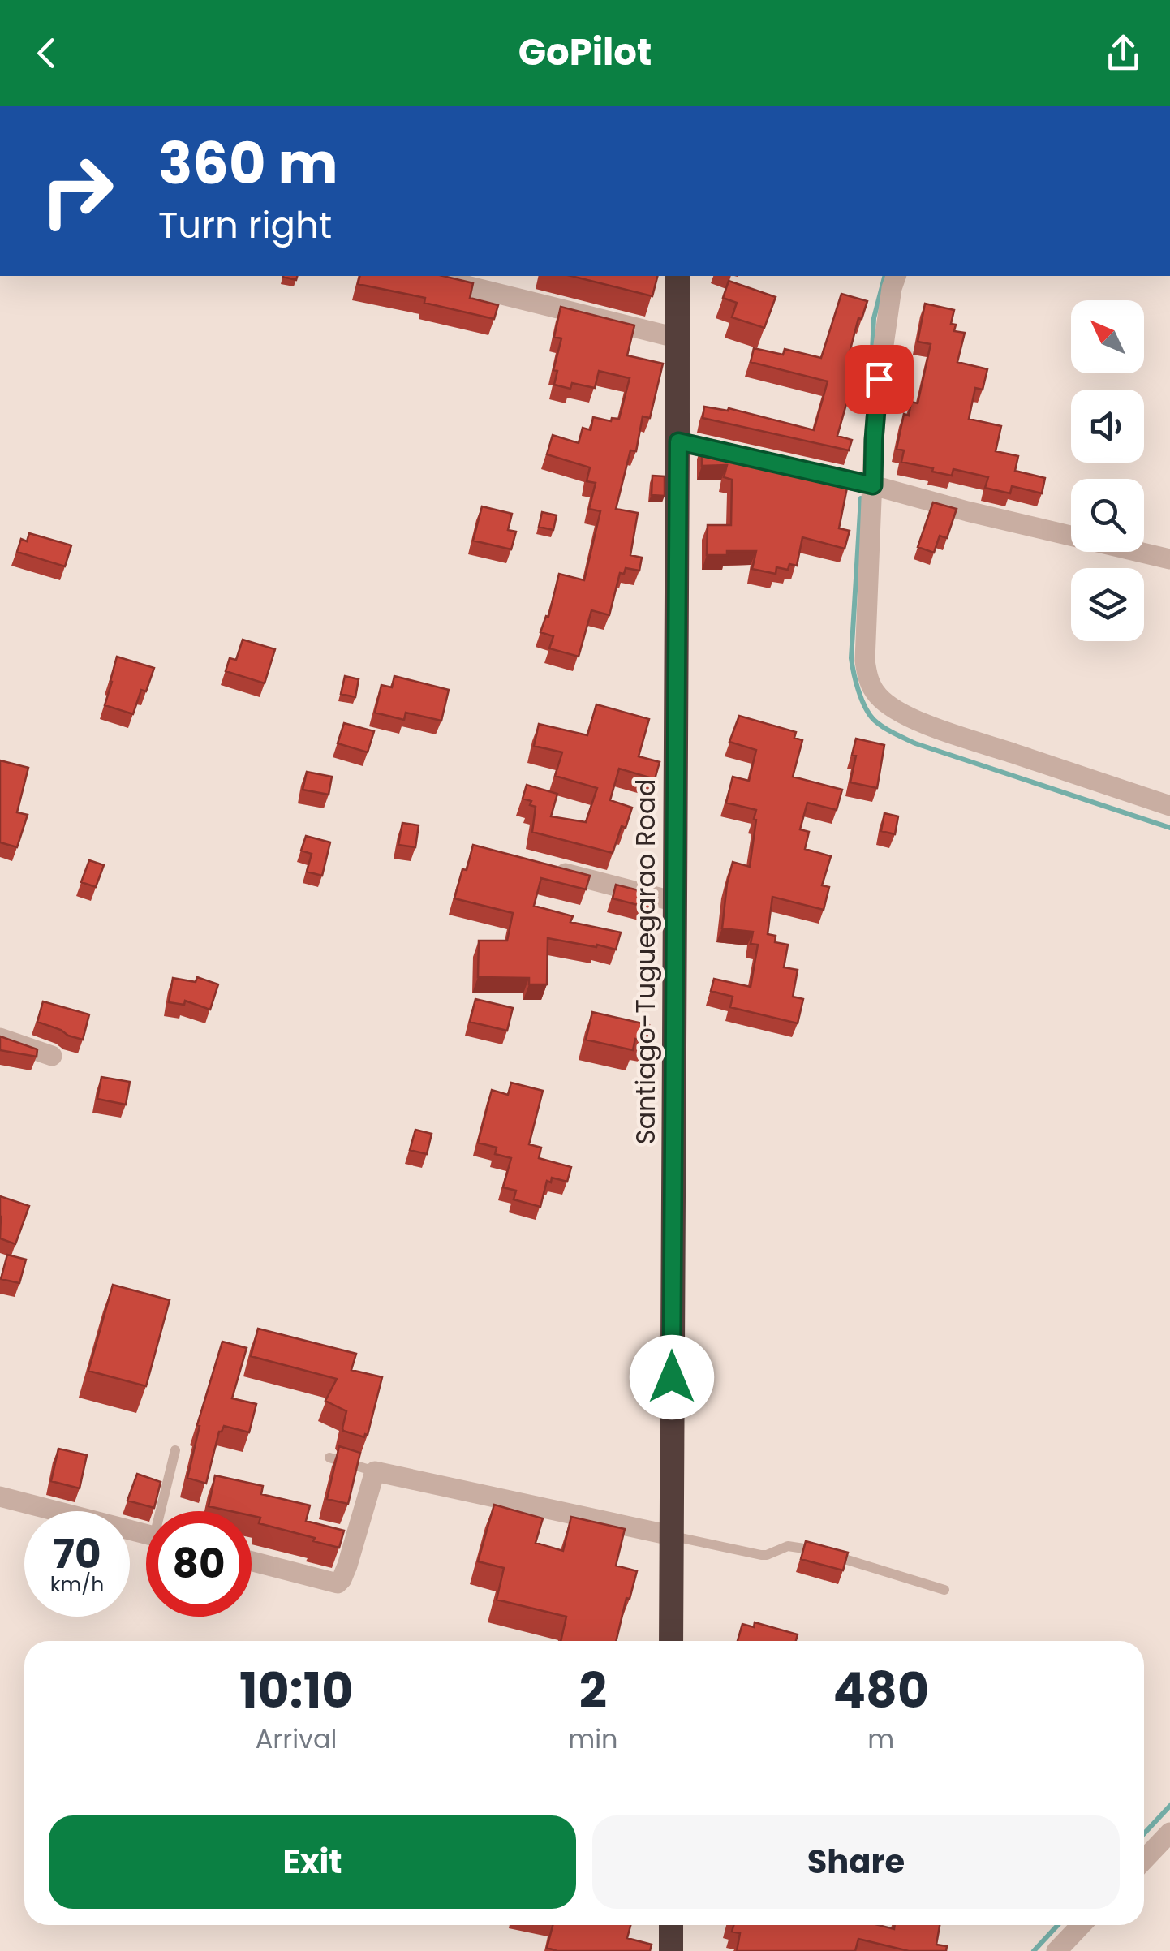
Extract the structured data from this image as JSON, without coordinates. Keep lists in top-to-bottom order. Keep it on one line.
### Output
{"streets":{"highway":["Santiago-Tuguegarao Road"]},"north":"top left","page":{"header":"GoPilot","turn":["360 m","Turn right"],"speed":"70 km/h","limit":"80","eta":["10:10","Arrival","2","min","480","m"],"buttons":["Exit","Share"]}}
